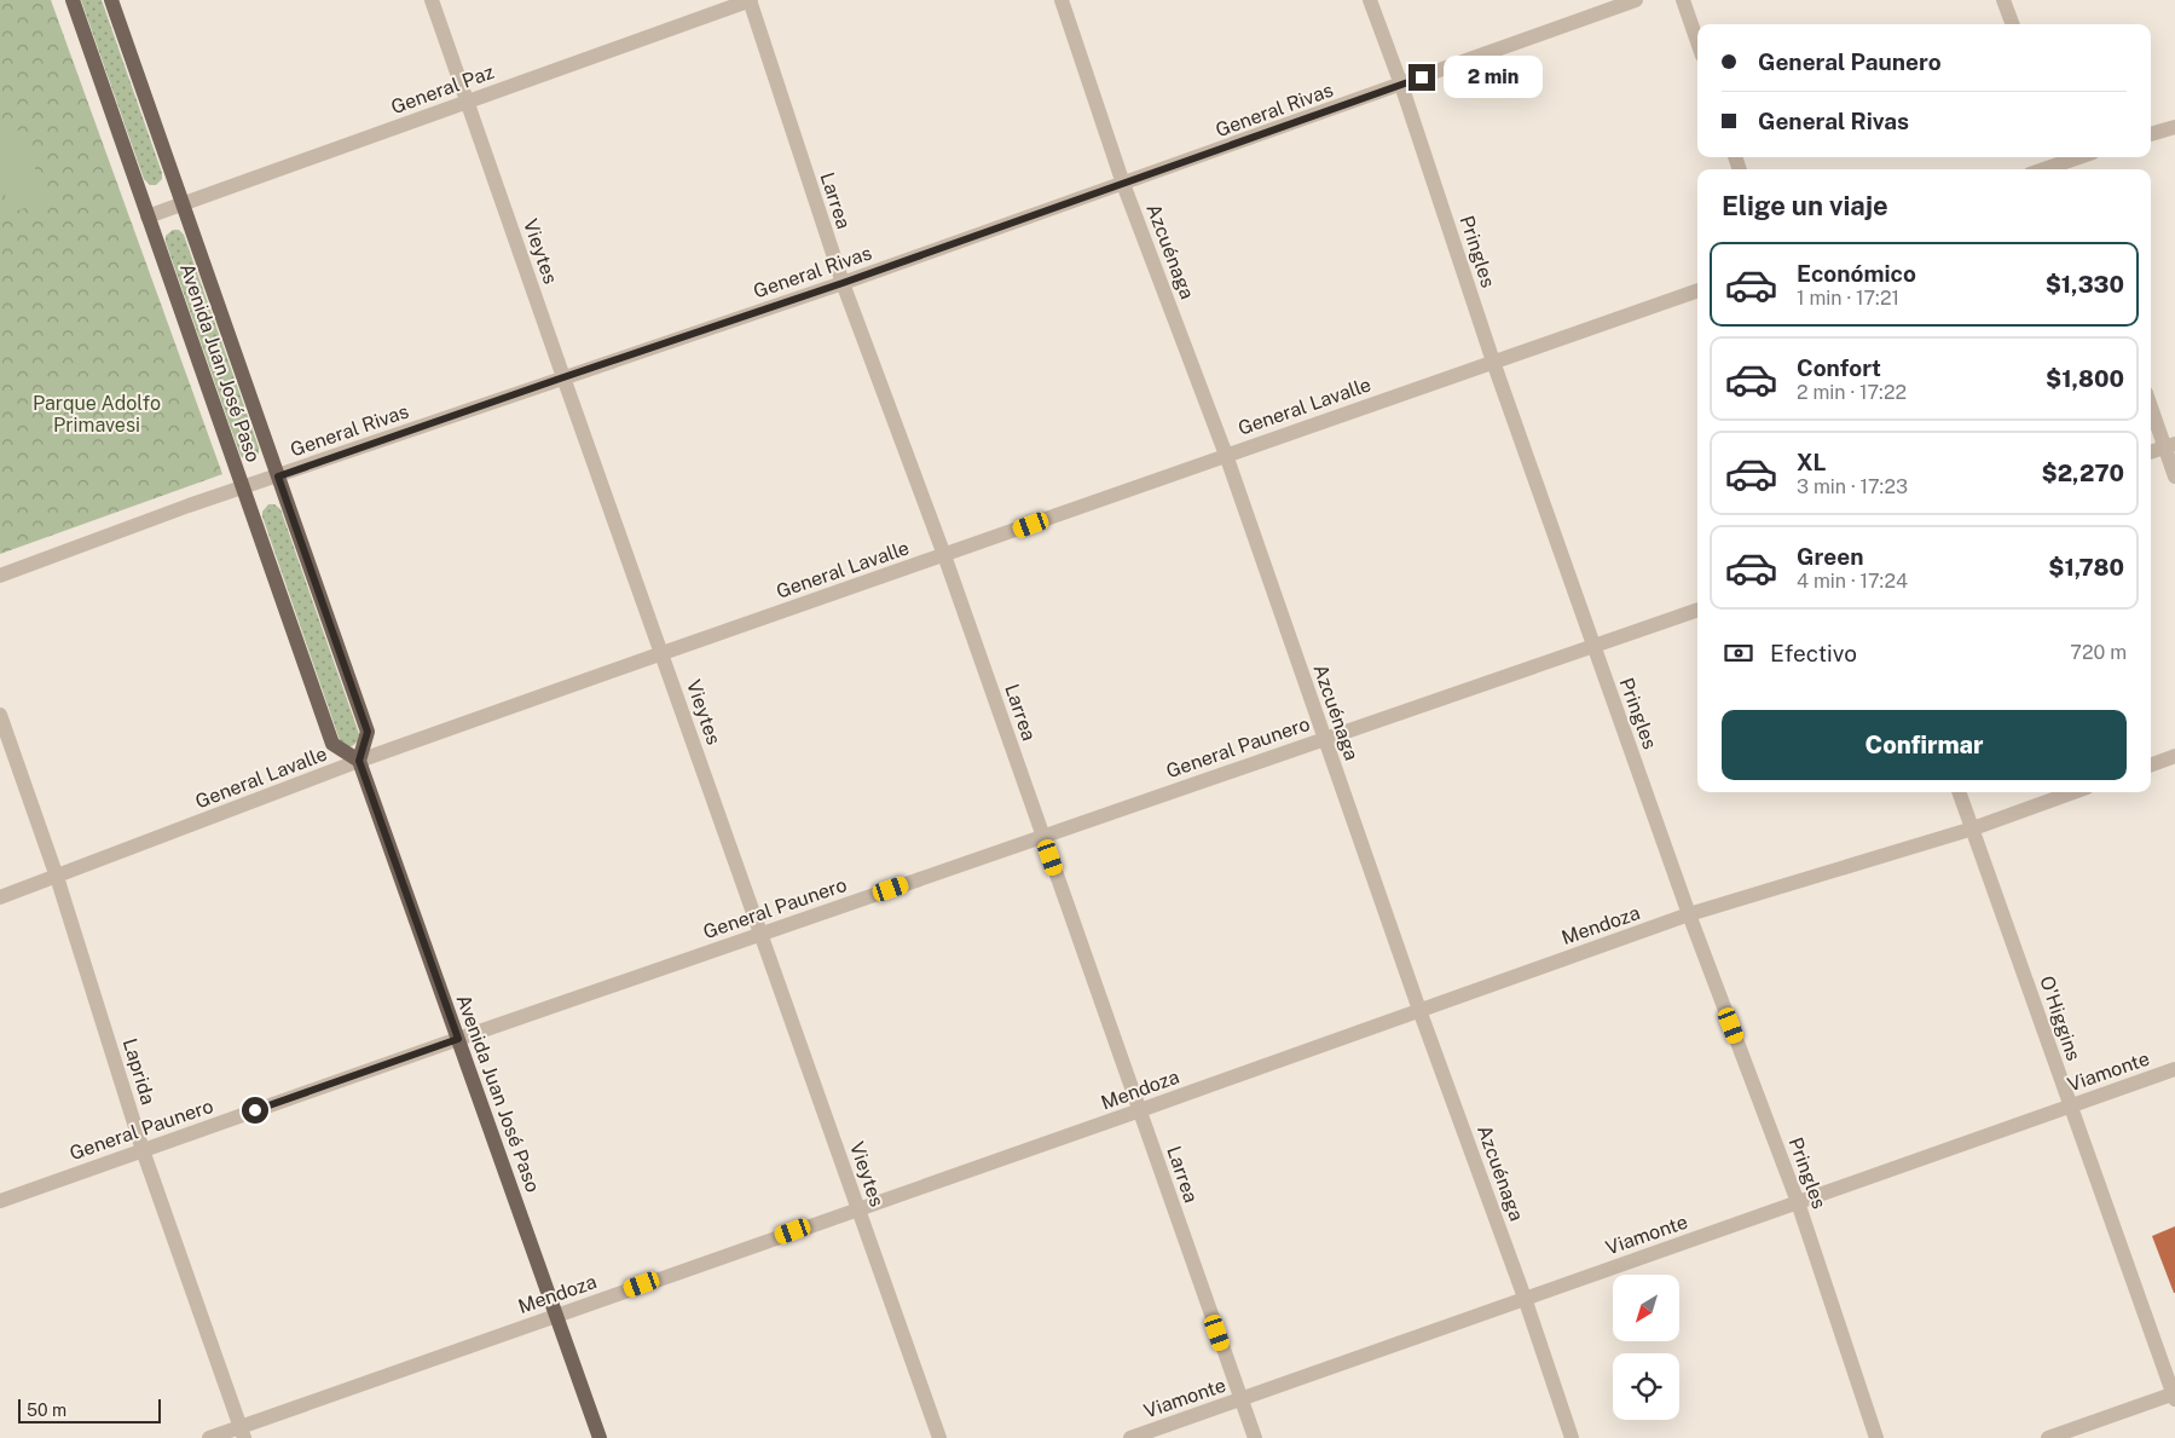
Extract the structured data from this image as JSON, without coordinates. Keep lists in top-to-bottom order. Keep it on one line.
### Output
{"streets":{"main road":["Avenida Juan José Paso"],"street":["General Paz","General Rivas","Larrea","Vieytes","Azcuénaga","Pringles","General Lavalle","General Paunero","Mendoza","O'Higgins","Laprida","Viamonte"]},"crossings":[["General Paz","Larrea"],["General Paz","Vieytes"],["General Paz","Avenida Juan José Paso"],["General Rivas","Larrea"],["General Rivas","Vieytes"],["General Rivas","Azcuénaga"],["General Rivas","Pringles"],["General Rivas","Avenida Juan José Paso"],["Larrea","General Lavalle"],["Larrea","General Paunero"],["Larrea","Mendoza"],["Larrea","Viamonte"],["Vieytes","General Lavalle"],["Vieytes","General Paunero"],["Vieytes","Mendoza"],["Azcuénaga","General Lavalle"],["Azcuénaga","General Paunero"],["Azcuénaga","Mendoza"],["Azcuénaga","Viamonte"],["Pringles","General Lavalle"],["Pringles","General Paunero"],["Pringles","Mendoza"],["Pringles","Viamonte"],["Avenida Juan José Paso","General Lavalle"],["Avenida Juan José Paso","General Paunero"],["Avenida Juan José Paso","Mendoza"],["General Lavalle","Laprida"],["General Paunero","Laprida"],["Mendoza","O'Higgins"],["Mendoza","Laprida"],["O'Higgins","Viamonte"]],"parks":["Parque Adolfo Primavesi"],"scale_bar":"50 m","north":"bottom left","page":{"banner":["General Paunero","General Rivas"],"bubble":"2 min","heading":"Elige un viaje","list":[{"name":"Económico","note":"1 min · 17:21","value":"$1,330"},{"name":"Confort","note":"2 min · 17:22","value":"$1,800"},{"name":"XL","note":"3 min · 17:23","value":"$2,270"},{"name":"Green","note":"4 min · 17:24","value":"$1,780"}],"pay":["Efectivo","720 m"],"buttons":"Confirmar","scale":"50 m"}}
